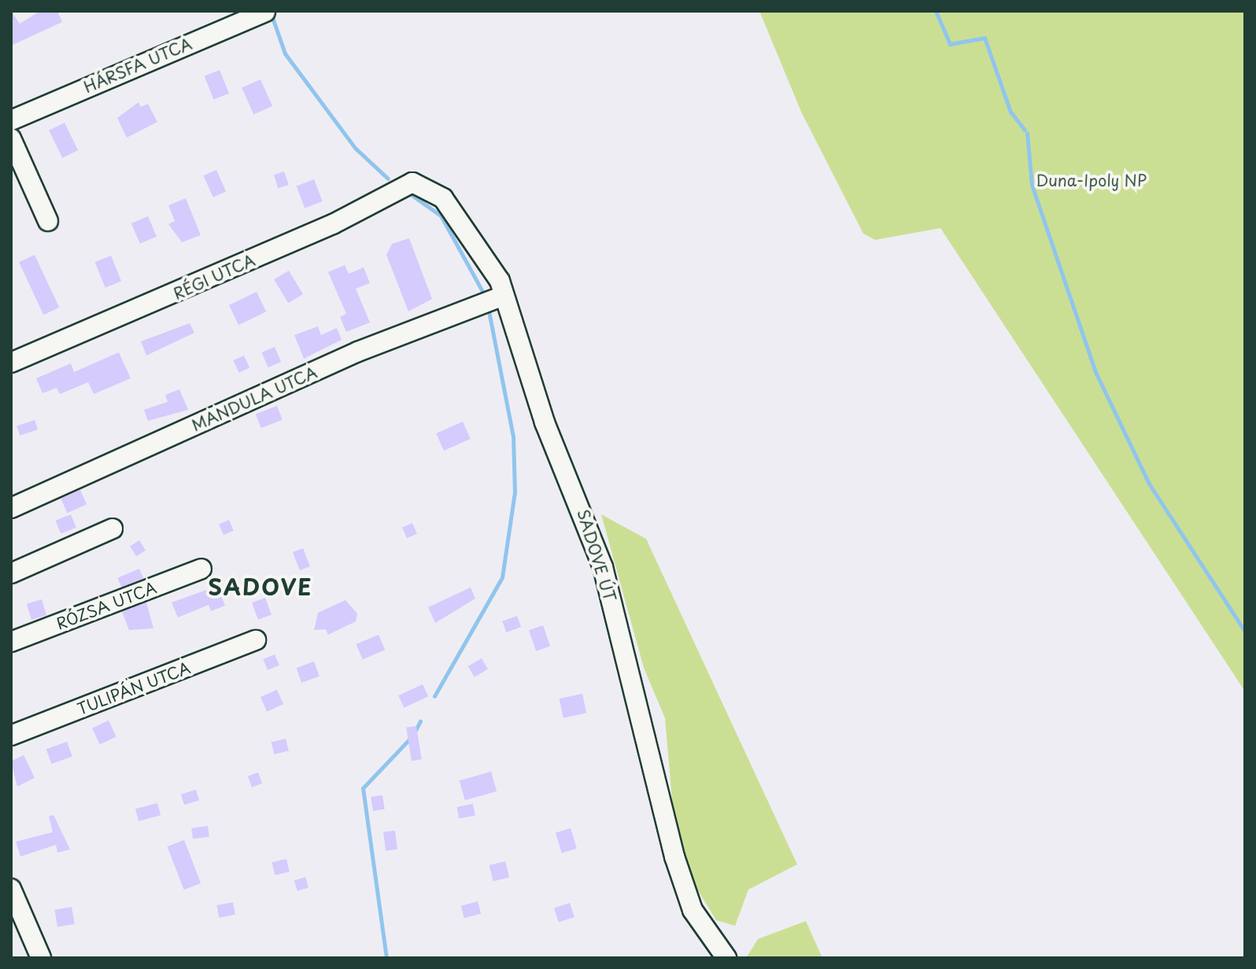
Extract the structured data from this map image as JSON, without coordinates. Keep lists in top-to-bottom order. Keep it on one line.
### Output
{"streets":{"street":["HÁRSFA UTCA","RÉGI UTCA","MANDULA UTCA","SADOVE ÚT","RÓZSA UTCA","TULIPÁN UTCA"]},"crossings":[["RÉGI UTCA","SADOVE ÚT"],["MANDULA UTCA","SADOVE ÚT"]],"districts":["SADOVE"],"parks":["Duna-Ipoly NP"]}
